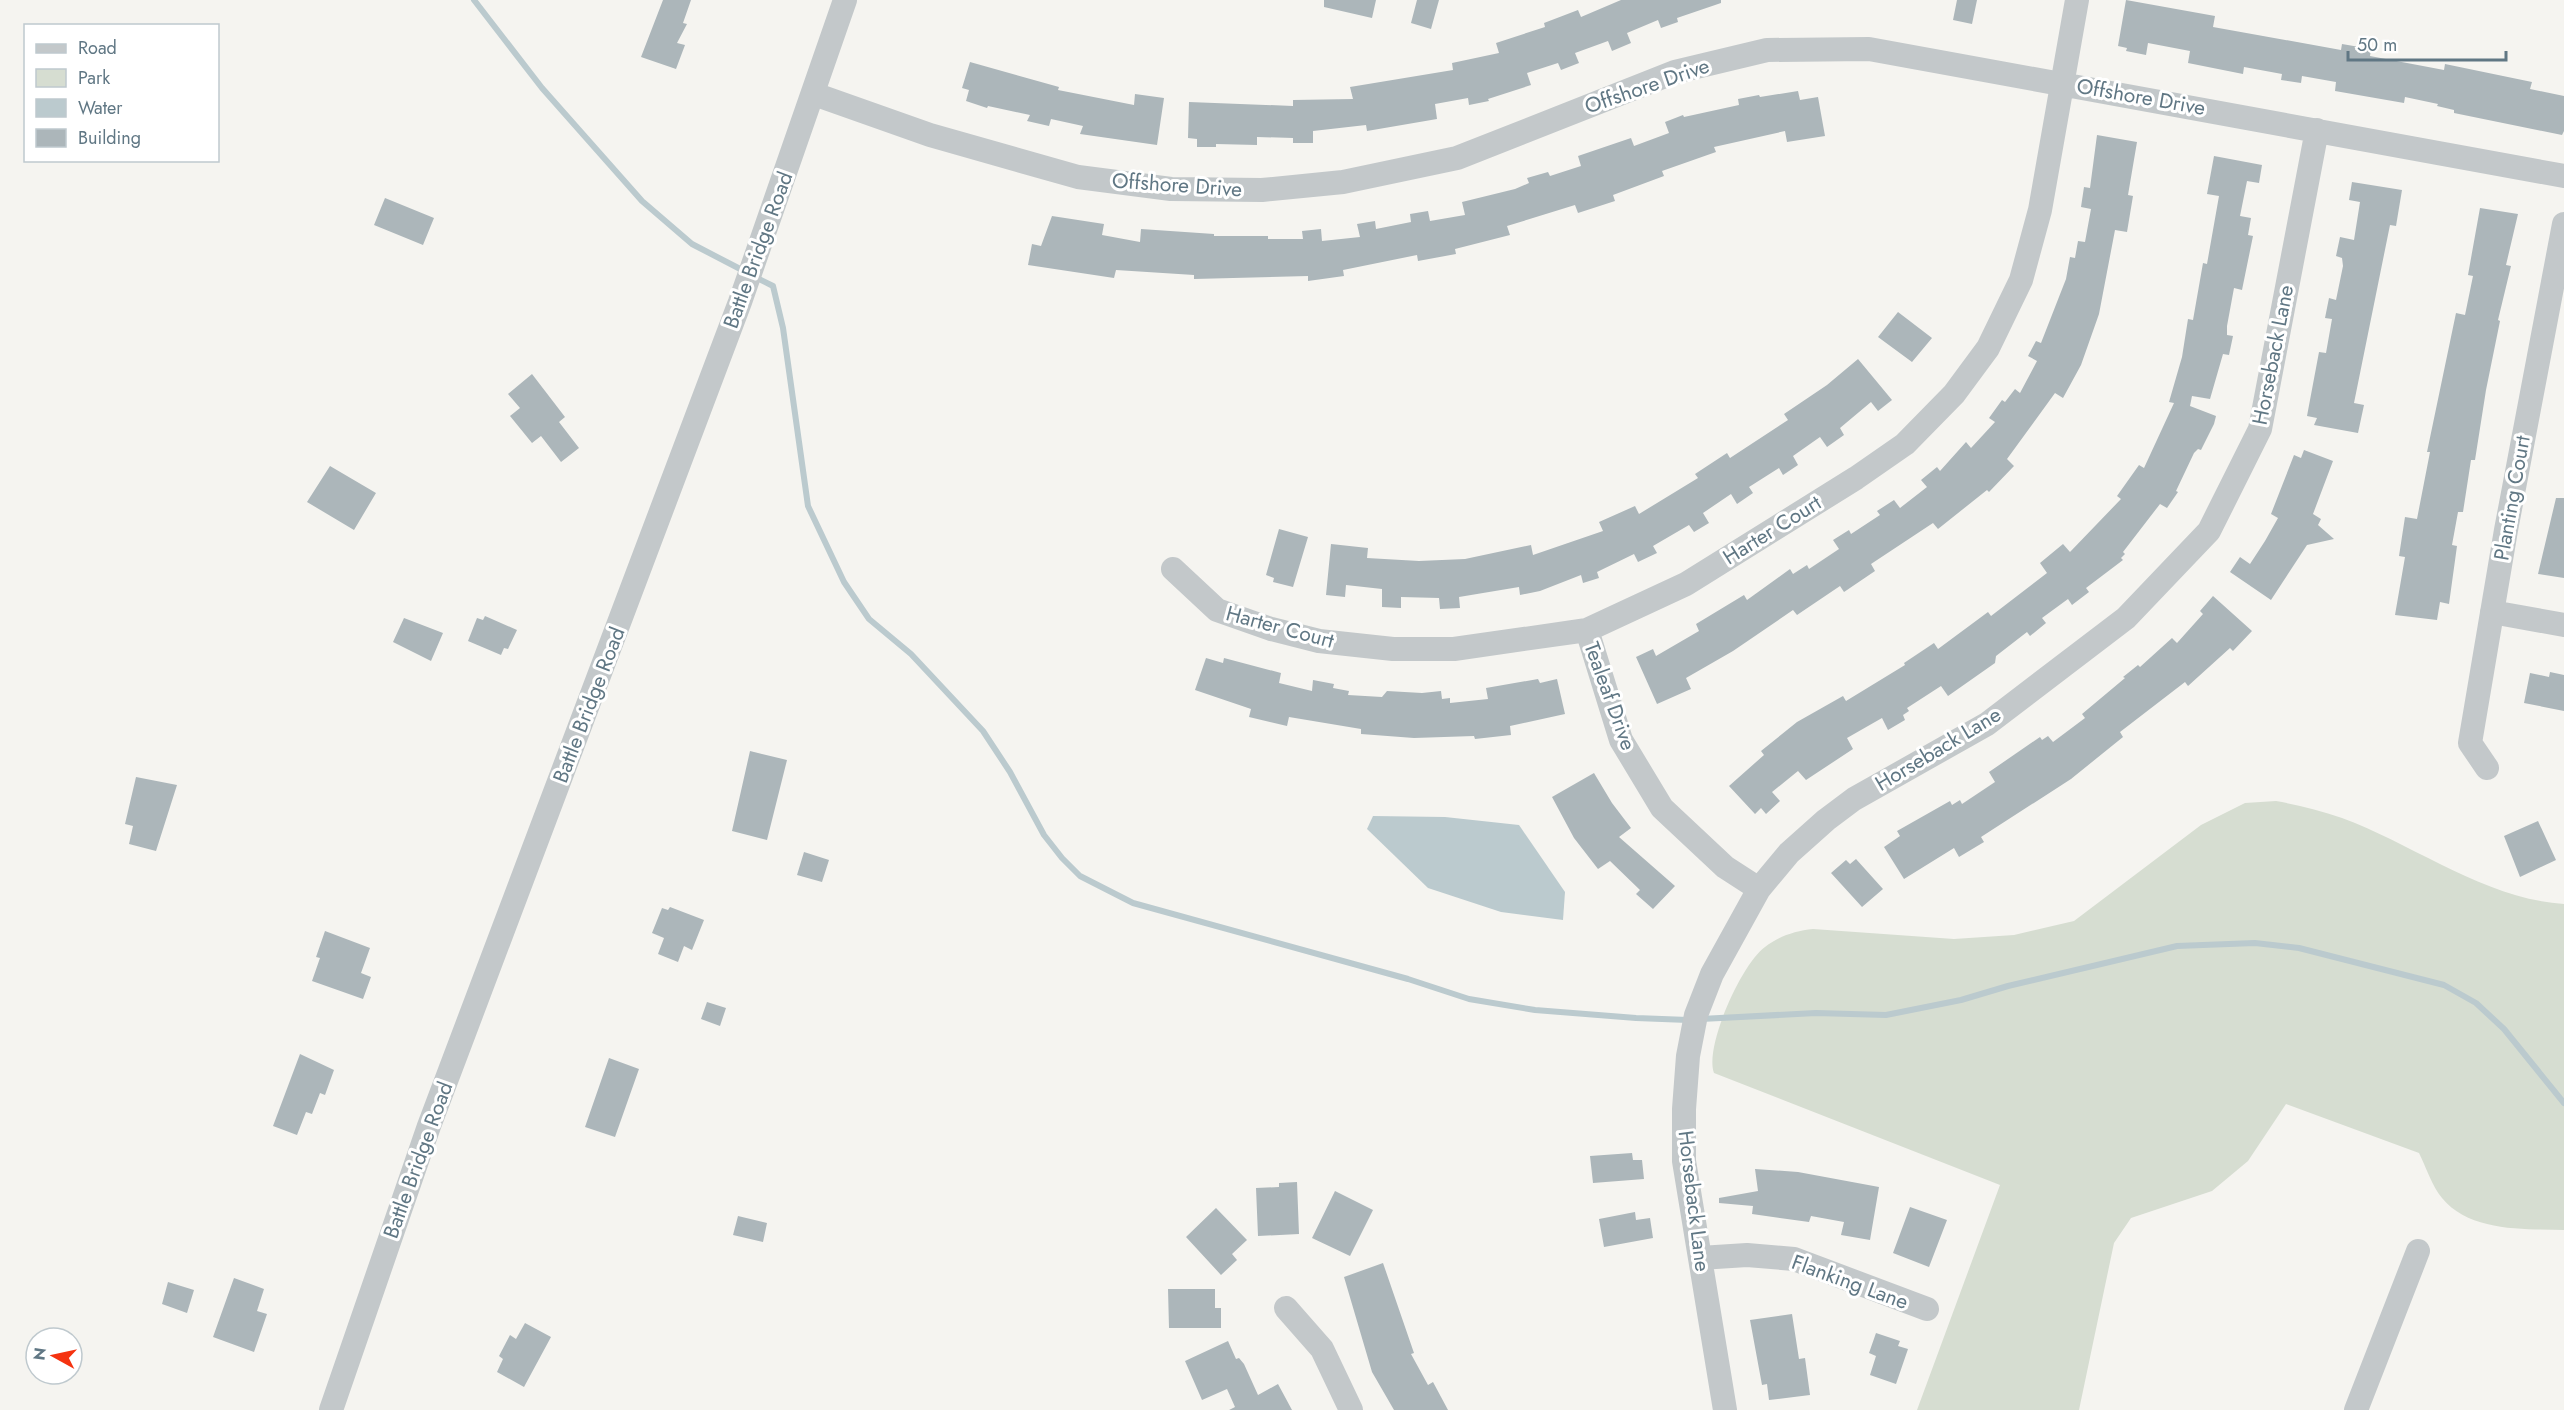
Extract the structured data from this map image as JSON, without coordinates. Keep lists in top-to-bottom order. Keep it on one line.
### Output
{"streets":{"street":["Offshore Drive","Battle Bridge Road","Horseback Lane","Planting Court","Harter Court","Tealeaf Drive","Flanking Lane"]},"crossings":[["Offshore Drive","Battle Bridge Road"],["Offshore Drive","Horseback Lane"],["Offshore Drive","Harter Court"],["Horseback Lane","Tealeaf Drive"],["Horseback Lane","Flanking Lane"],["Harter Court","Tealeaf Drive"]],"legend":["Road","Park","Water","Building"],"scale_bar":"50 m","north":"left"}
